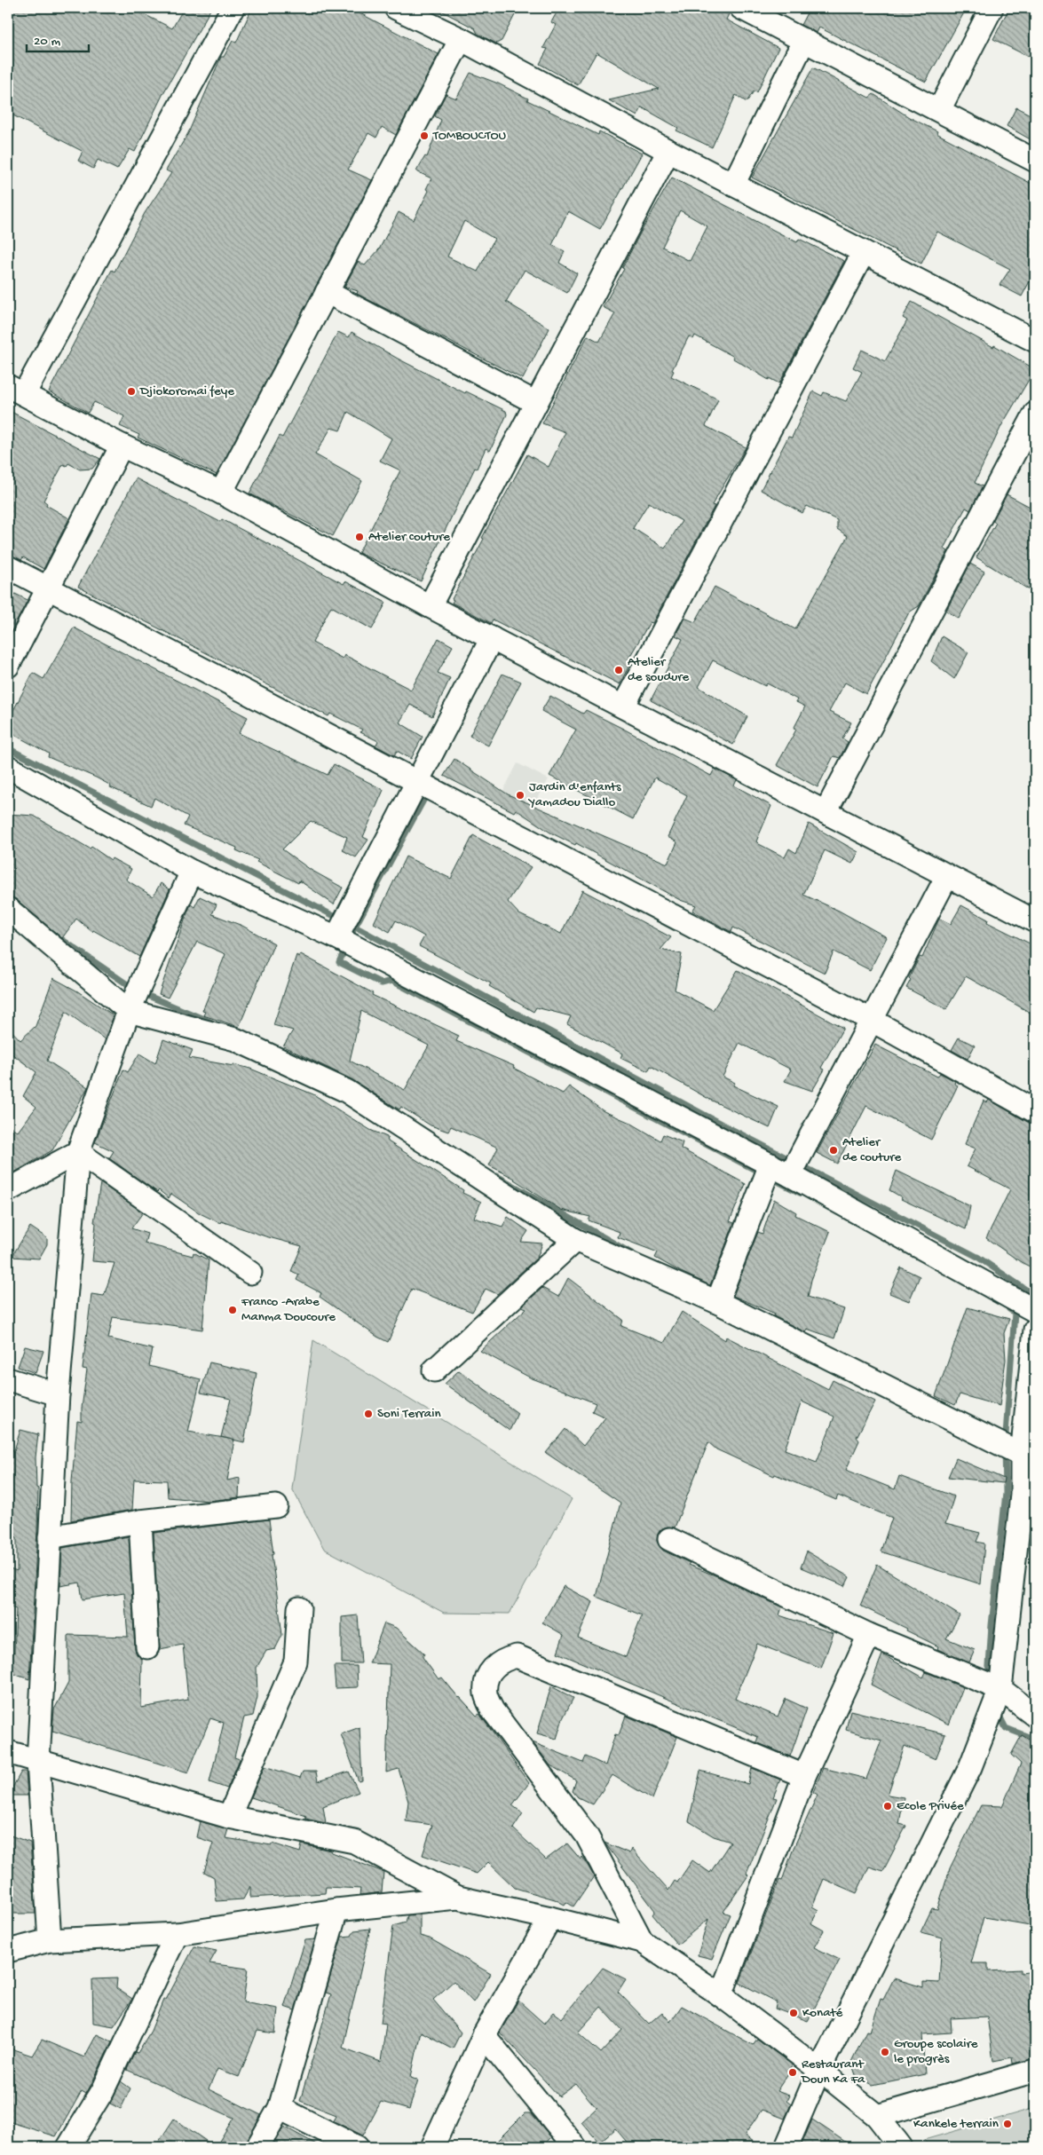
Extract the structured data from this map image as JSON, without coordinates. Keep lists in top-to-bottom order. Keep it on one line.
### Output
{"places":["TOMBOUCTOU","Djiokoromai feye","Atelier couture","Atelier de soudure","Jardin d'enfants Yamadou Diallo","Atelier de couture","Franco -Arabe Manma Doucoure","Soni Terrain","Ecole Privée","Konaté","Groupe scolaire le progrès","Restaurant Doun Ka Fa","Kankele terrain"],"scale_bar":"20 m"}
